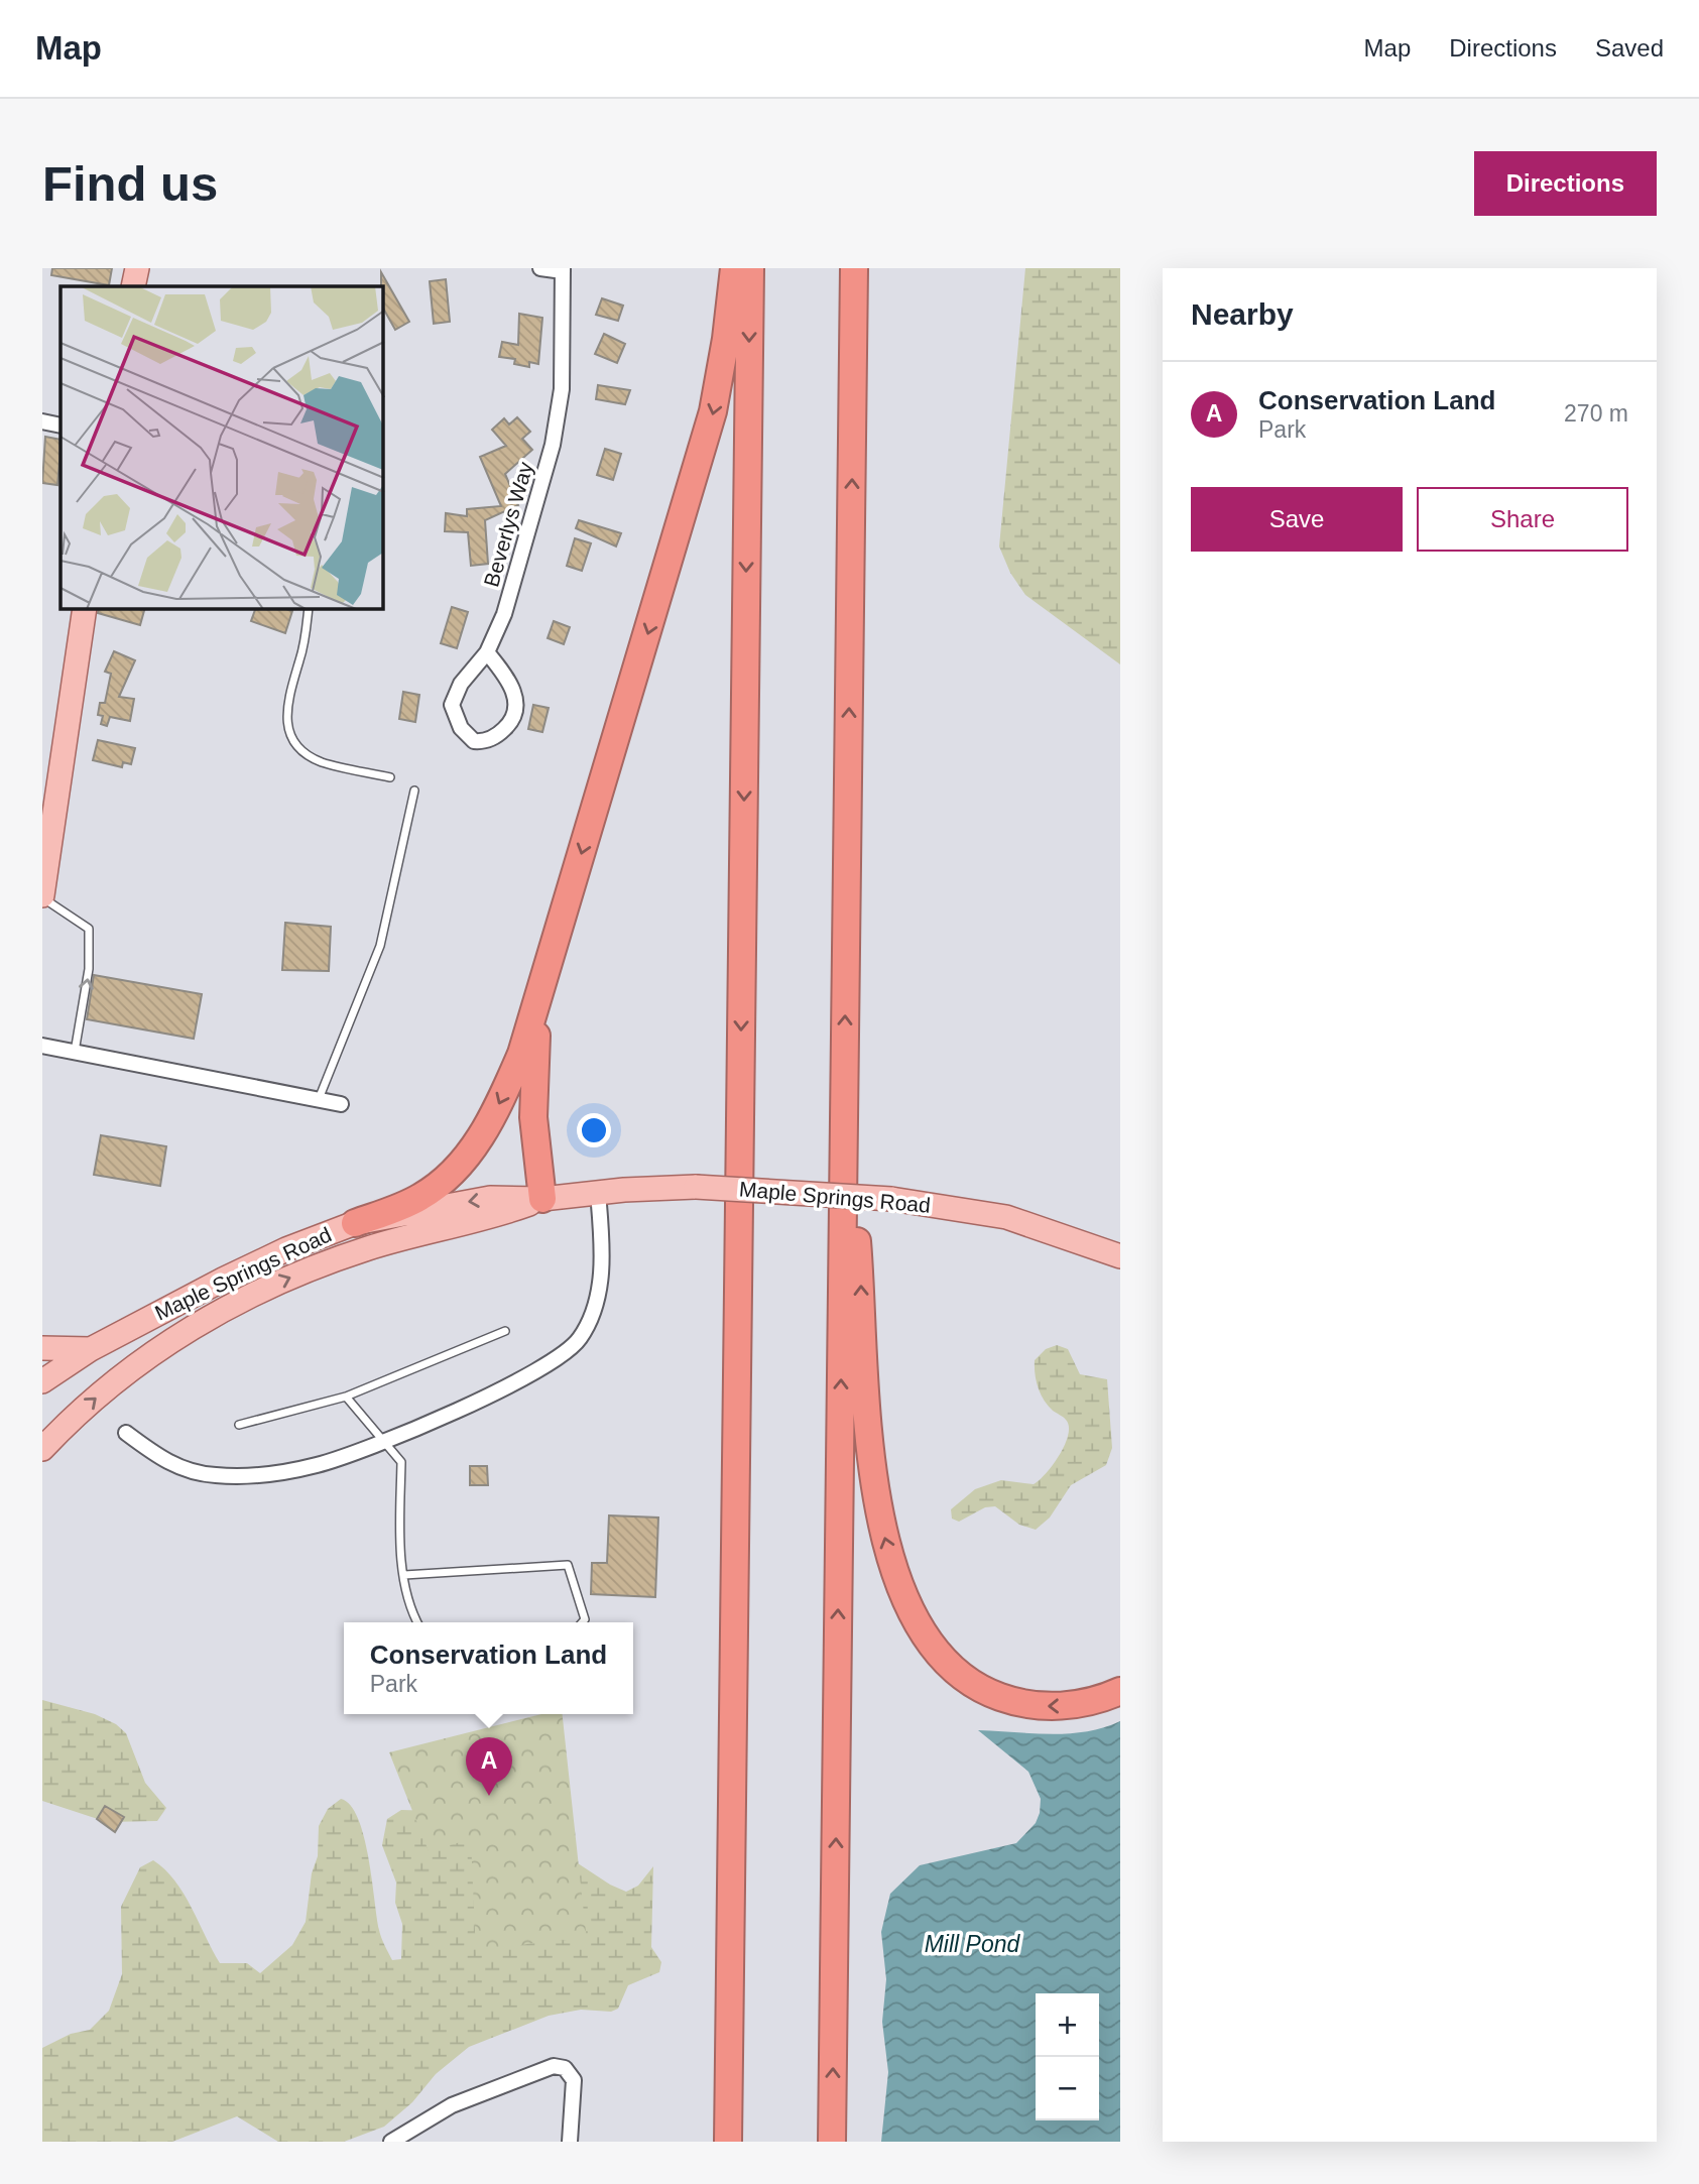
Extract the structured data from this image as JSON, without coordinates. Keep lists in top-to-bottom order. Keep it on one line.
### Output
{"streets":{"main road":["Maple Springs Road"],"street":["Beverlys Way"]},"water":["Mill Pond"],"page":{"header":"Map","nav":["Map","Directions","Saved"],"buttons":["Directions",["Save","Share"]],"title":"Find us","heading":"Nearby","list":[{"mark":"A","name":"Conservation Land","note":"Park","value":"270 m"}],"popup":["Conservation Land","Park"],"pins":"A","map_buttons":["+","−"]}}
